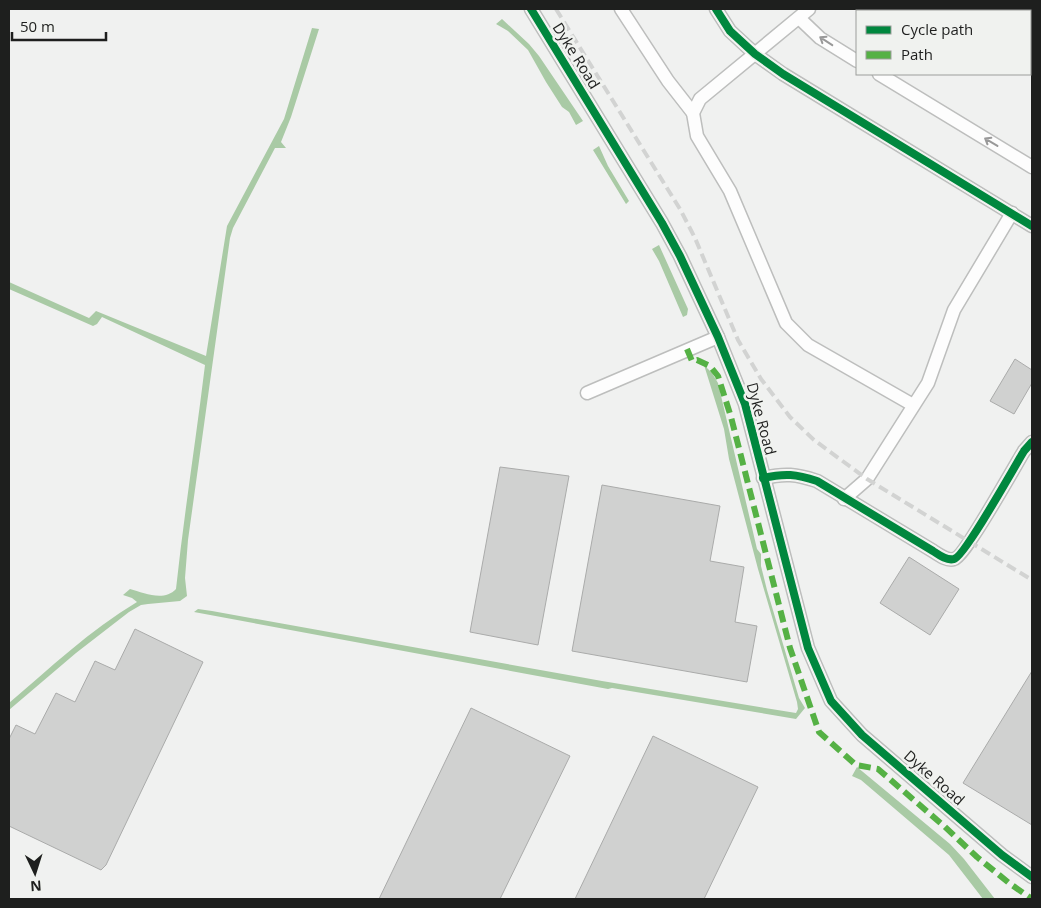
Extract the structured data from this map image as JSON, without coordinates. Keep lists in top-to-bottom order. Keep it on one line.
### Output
{"streets":{"street":["Dyke Road"]},"legend":["Cycle path","Path"],"scale_bar":"50 m","north":"bottom"}
